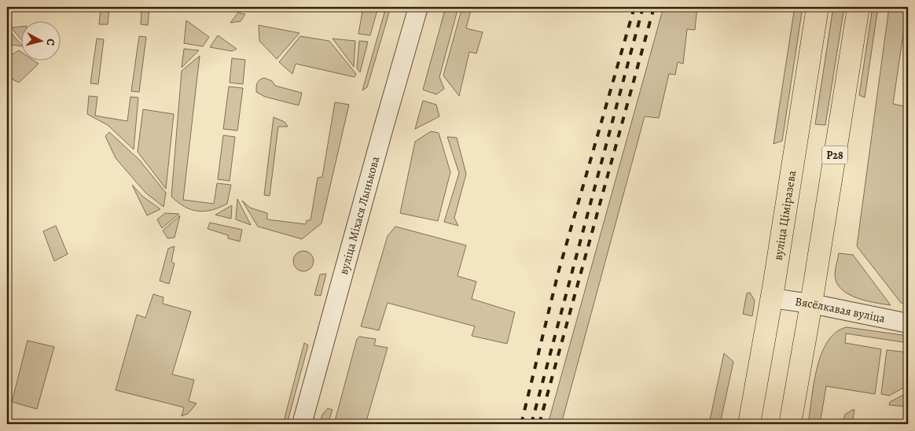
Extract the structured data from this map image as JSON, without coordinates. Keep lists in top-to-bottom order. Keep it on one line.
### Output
{"streets":{"main road":["Р28","вуліца Ціміразева"],"street":["вуліца Міхася Лынькова","Вясёлкавая вуліца"]},"crossings":[["Р28","Вясёлкавая вуліца"],["вуліца Ціміразева","Вясёлкавая вуліца"]],"north":"right"}
